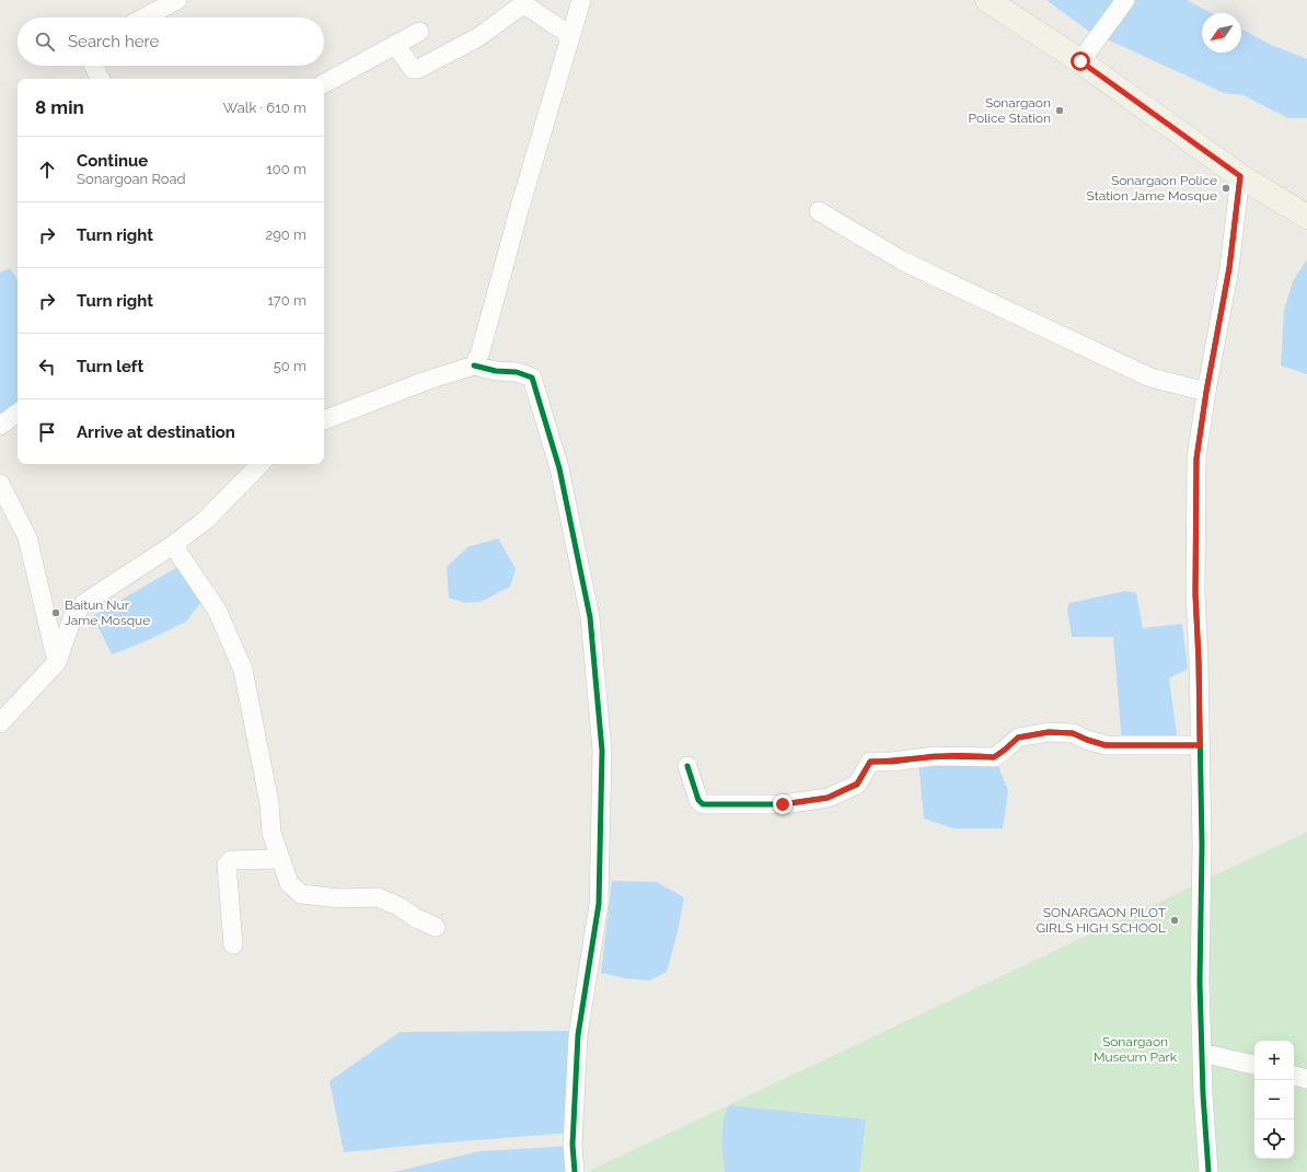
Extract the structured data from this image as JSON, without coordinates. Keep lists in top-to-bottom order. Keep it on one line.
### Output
{"parks":["Sonargaon Museum Park"],"places":["Sonargaon Police Station","Sonargaon Police Station Jame Mosque","Baitun Nur Jame Mosque","SONARGAON PILOT GIRLS HIGH SCHOOL"],"north":"bottom left","page":{"search":"Search here","heading":["8 min","Walk · 610 m"],"list":[["Continue","Sonargoan Road","100 m"],["Turn right","290 m"],["Turn right","170 m"],["Turn left","50 m"],"Arrive at destination"],"map_buttons":["+","−"]}}
